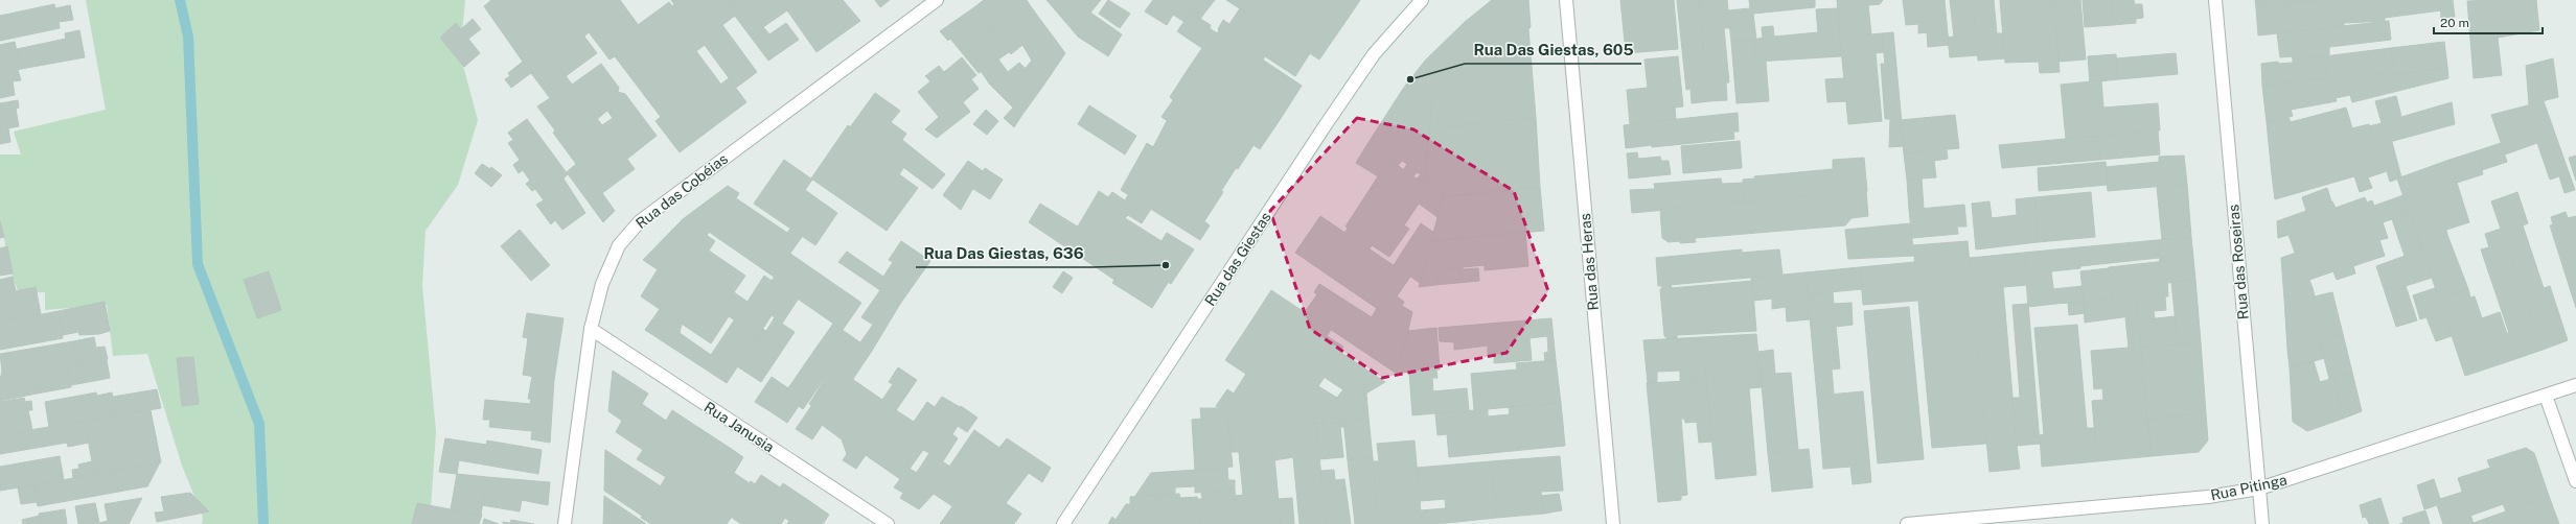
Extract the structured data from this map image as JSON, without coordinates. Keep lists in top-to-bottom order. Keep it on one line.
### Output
{"streets":{"street":["Rua das Cobéias","Rua das Giestas","Rua das Heras","Rua das Roseiras","Rua Janusia","Rua Pitinga"]},"crossings":[["Rua das Cobéias","Rua Janusia"],["Rua das Roseiras","Rua Pitinga"]],"places":["Rua Das Giestas, 605","Rua Das Giestas, 636"],"scale_bar":"20 m"}
